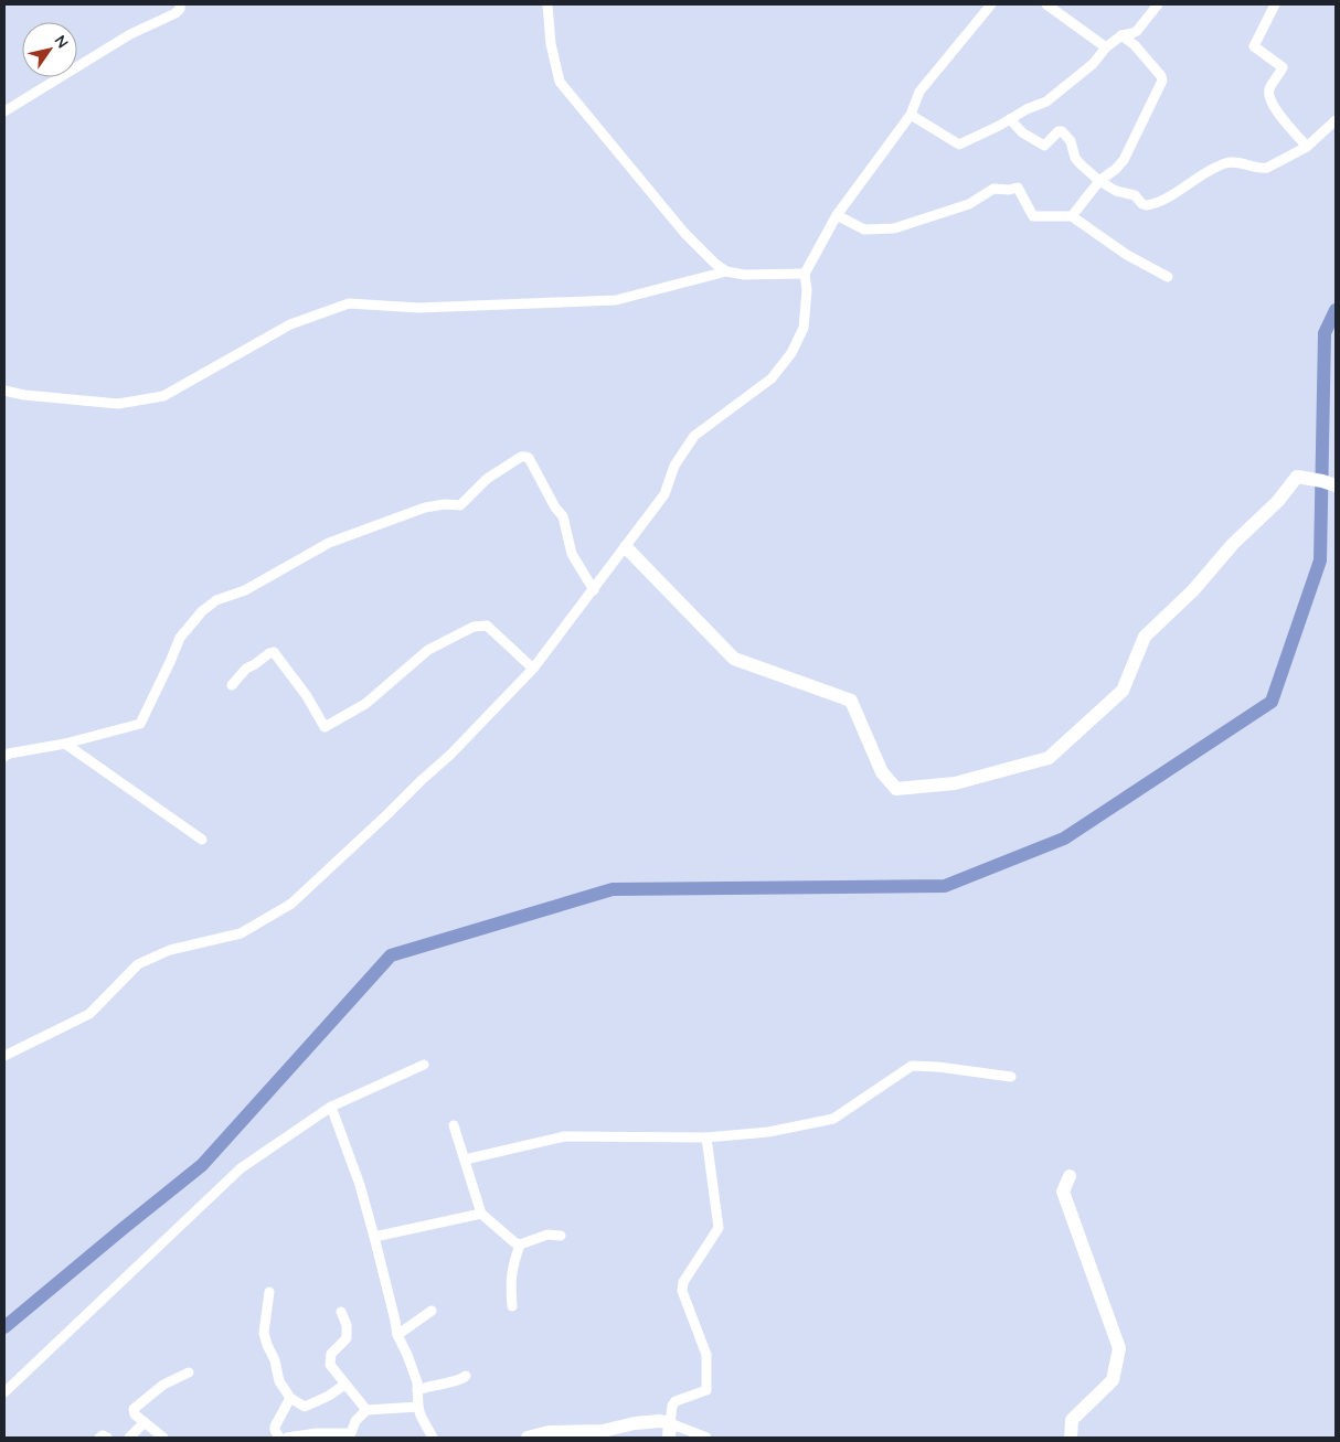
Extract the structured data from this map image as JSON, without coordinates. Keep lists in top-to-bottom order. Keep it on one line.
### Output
{"north":"top right"}
